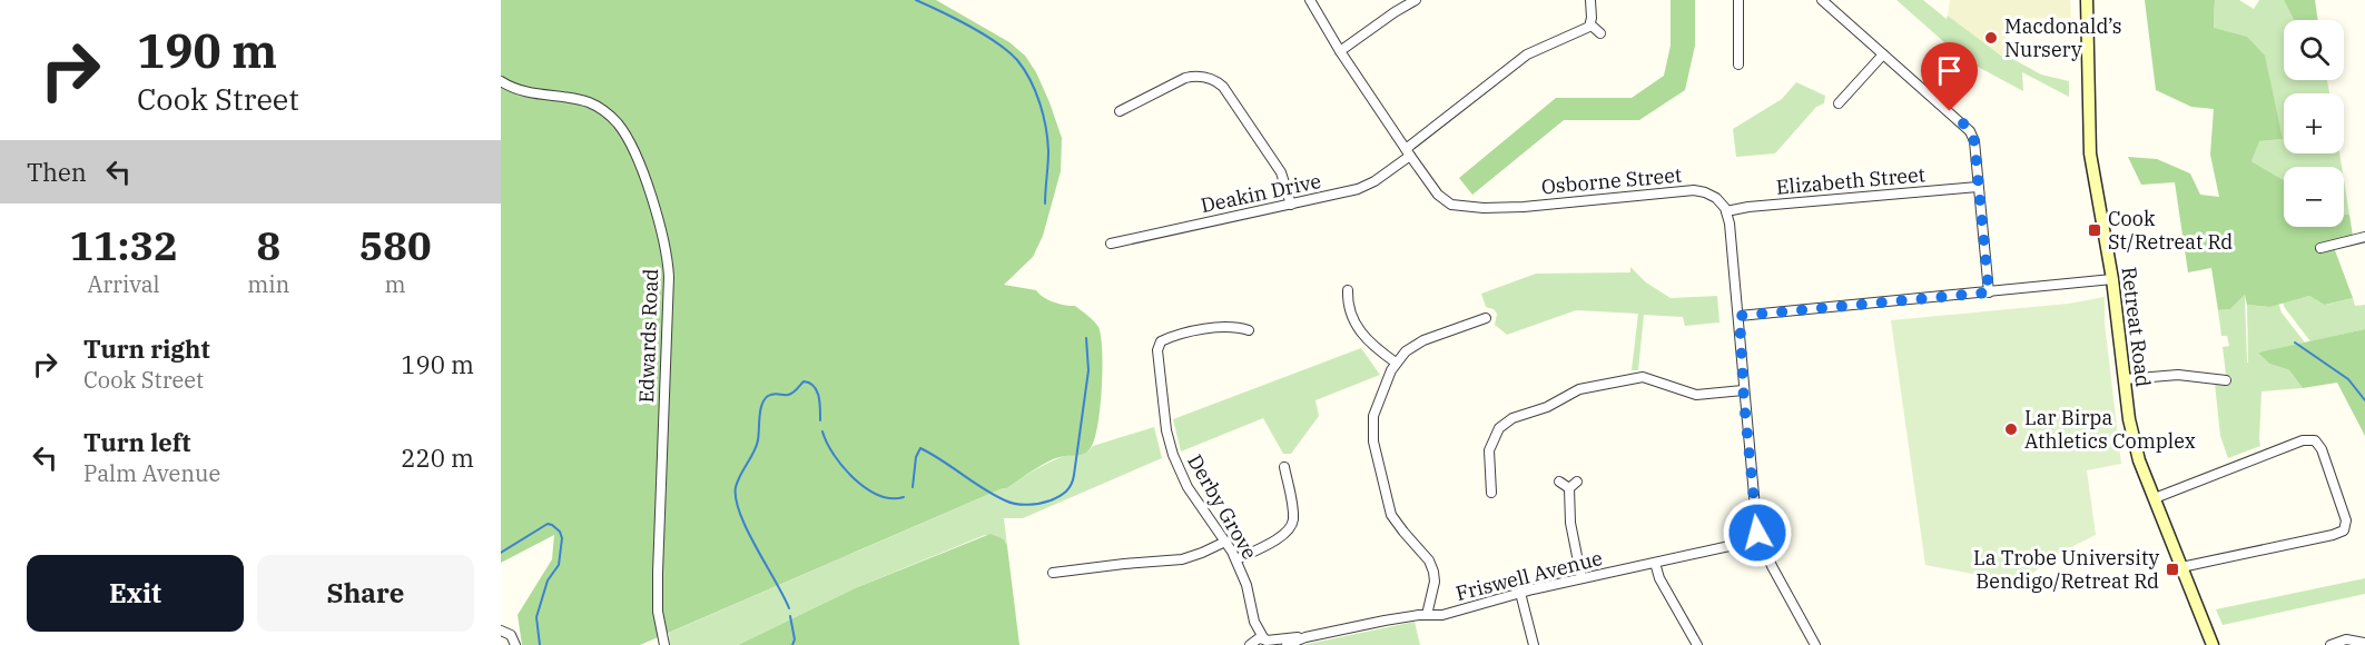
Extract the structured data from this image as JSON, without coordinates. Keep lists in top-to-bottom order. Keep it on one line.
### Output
{"streets":{"street":["Osborne Street","Elizabeth Street","Deakin Drive","Retreat Road","Edwards Road","Derby Grove","Friswell Avenue"]},"crossings":[["Osborne Street","Elizabeth Street"],["Osborne Street","Deakin Drive"],["Derby Grove","Friswell Avenue"]],"places":{"other":["Macdonald’s Nursery","Lar Birpa Athletics Complex"],"transit":["Cook St/Retreat Rd","La Trobe University Bendigo/Retreat Rd"]},"page":{"turn":["190 m","Cook Street"],"map_buttons":["+","−"],"then":"Then","eta":["11:32","Arrival","8","min","580","m"],"list":[{"name":"Turn right","note":"Cook Street","value":"190 m"},{"name":"Turn left","note":"Palm Avenue","value":"220 m"}],"buttons":["Exit","Share"]}}
